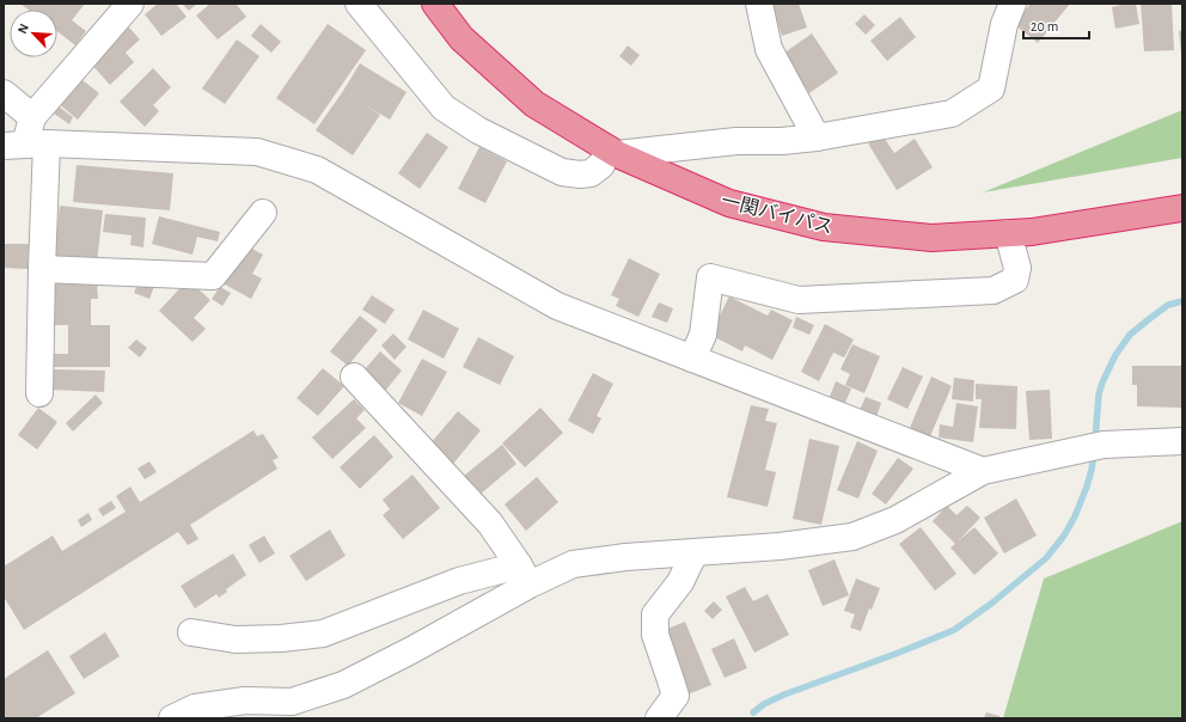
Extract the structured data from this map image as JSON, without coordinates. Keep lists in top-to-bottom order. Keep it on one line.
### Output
{"streets":{"highway":["一関バイパス"]},"scale_bar":"20 m","north":"top left"}
